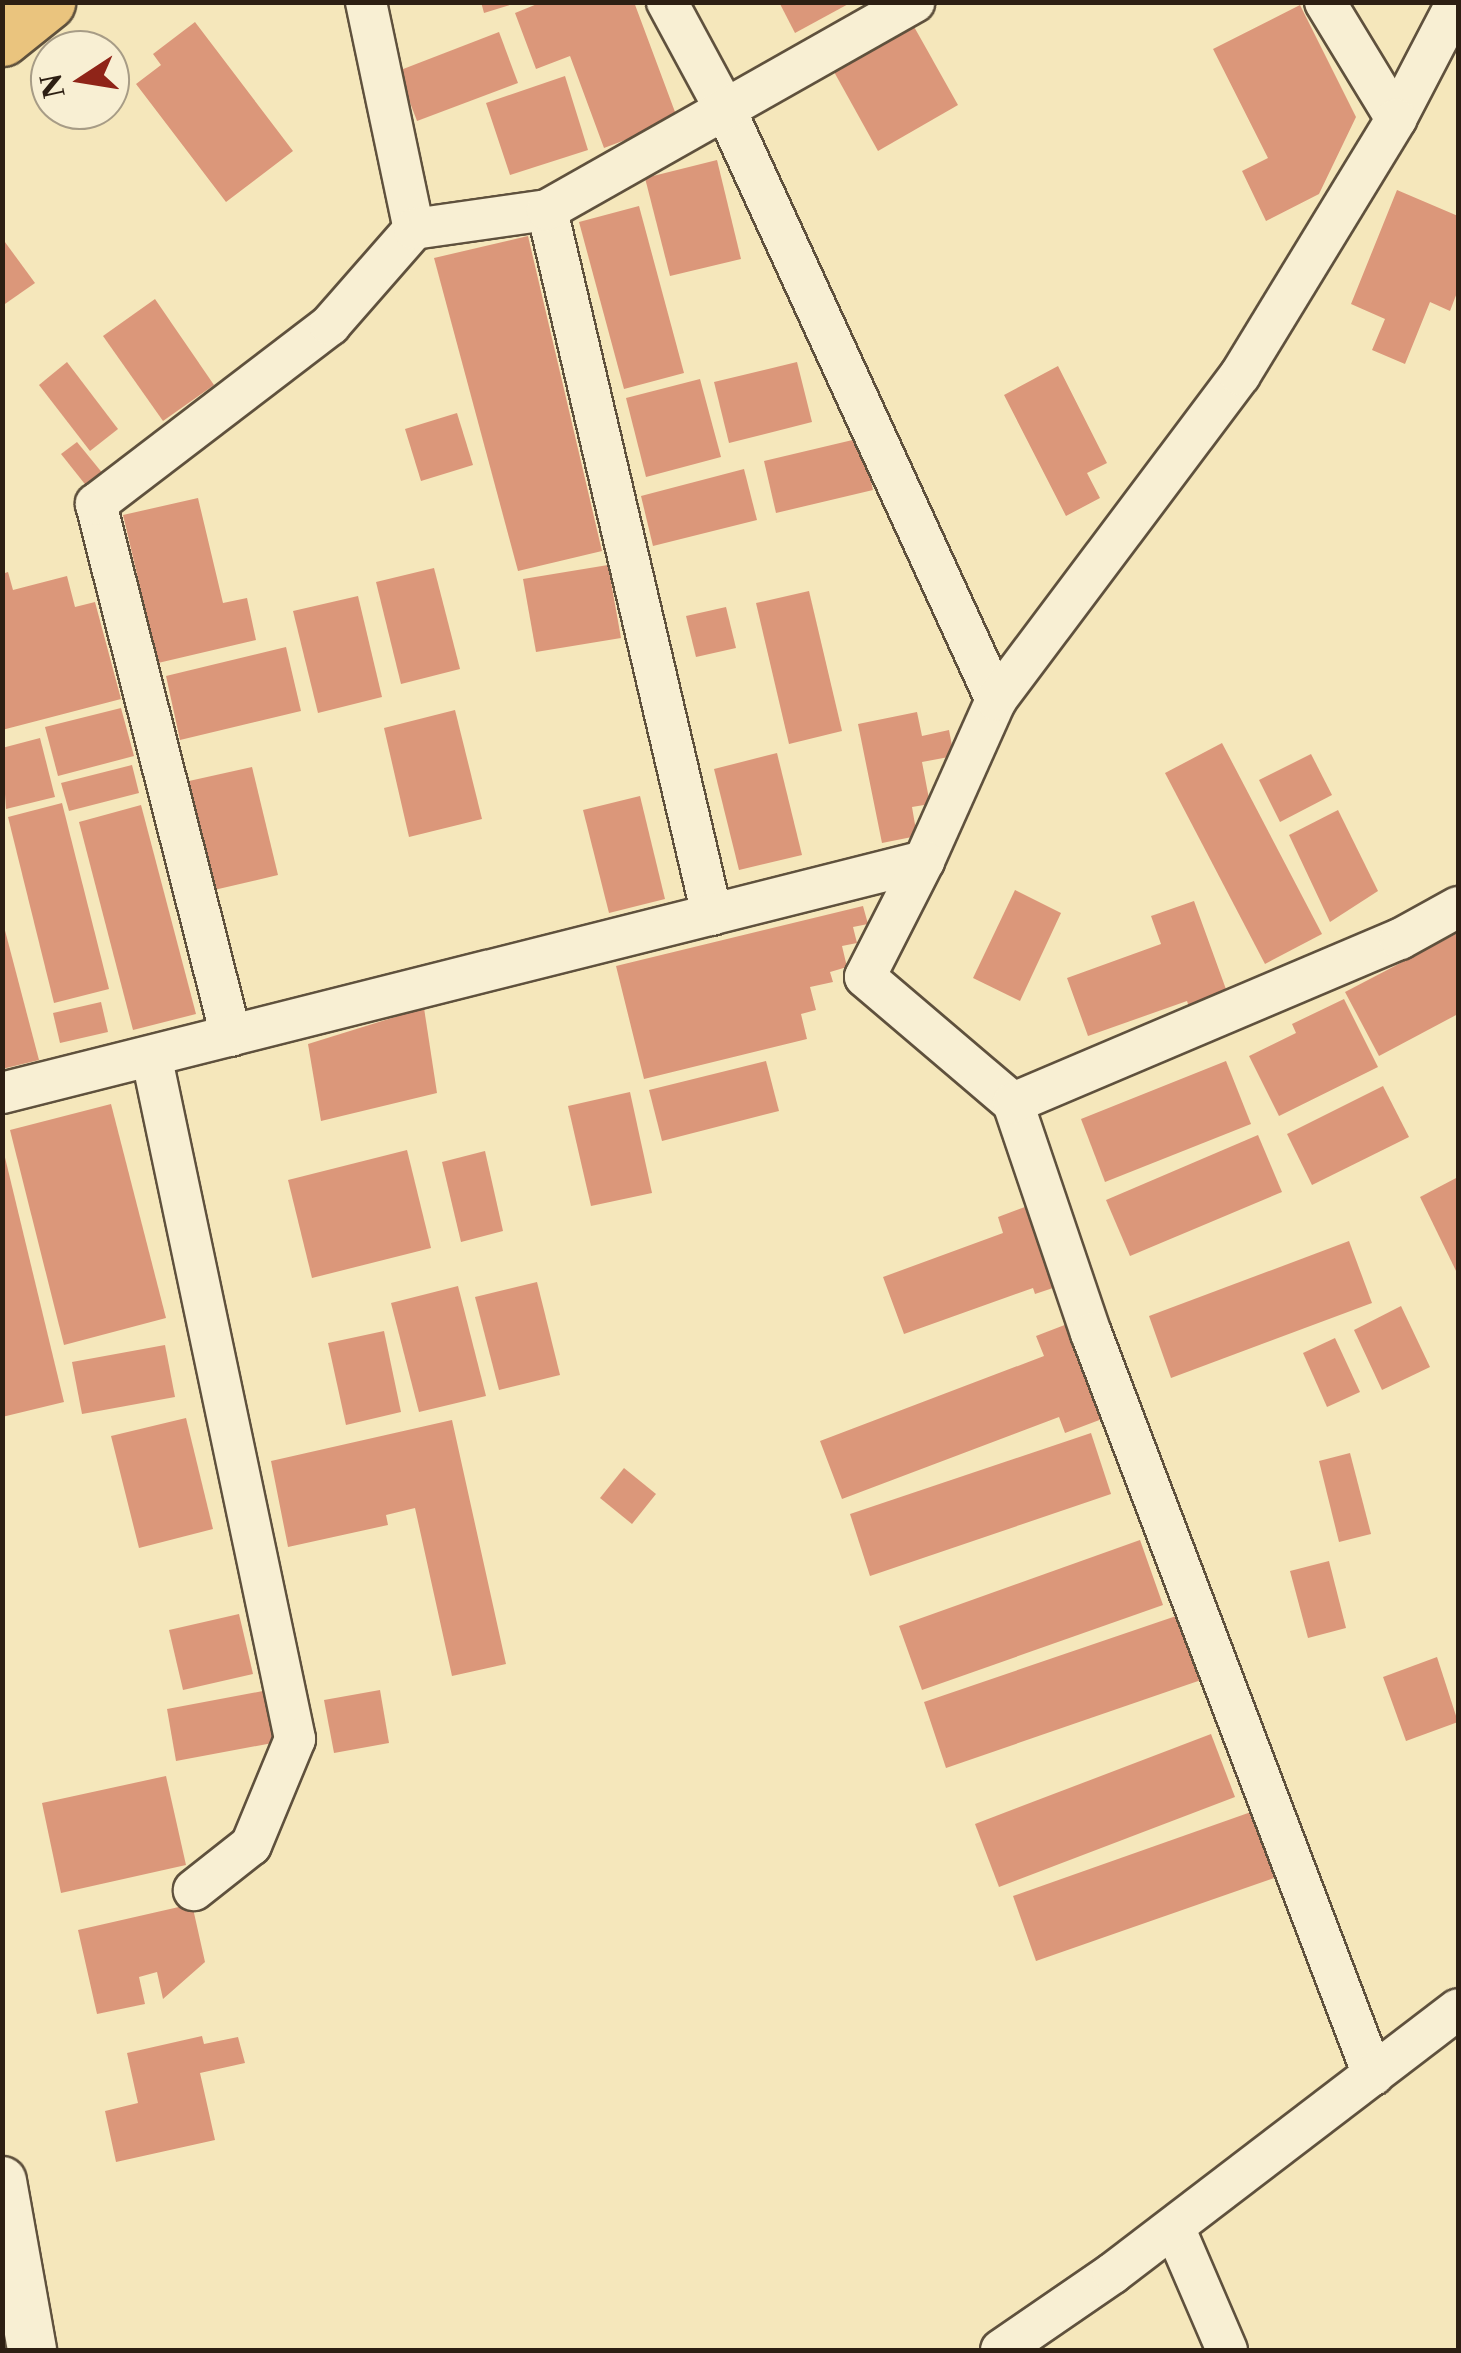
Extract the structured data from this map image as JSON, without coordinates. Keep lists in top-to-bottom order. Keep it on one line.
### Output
{"north":"left"}
